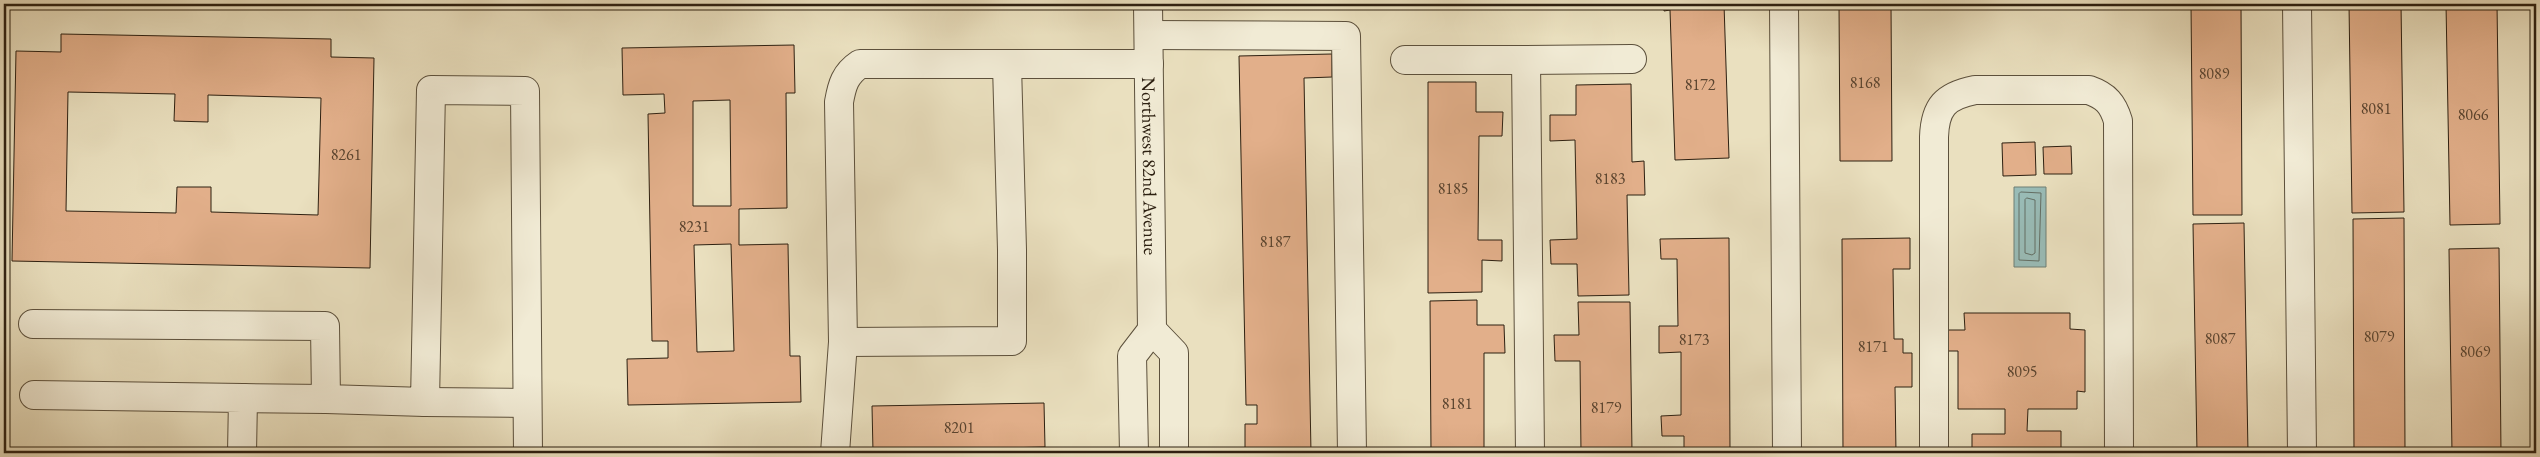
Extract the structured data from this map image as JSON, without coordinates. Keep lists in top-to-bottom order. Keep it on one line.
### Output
{"streets":{"street":["Northwest 82nd Avenue"]},"house_numbers":["8089","8168","8172","8081","8066","8261","8183","8185","8231","8187","8079","8087","8173","8171","8069","8095","8181","8179","8201"]}
